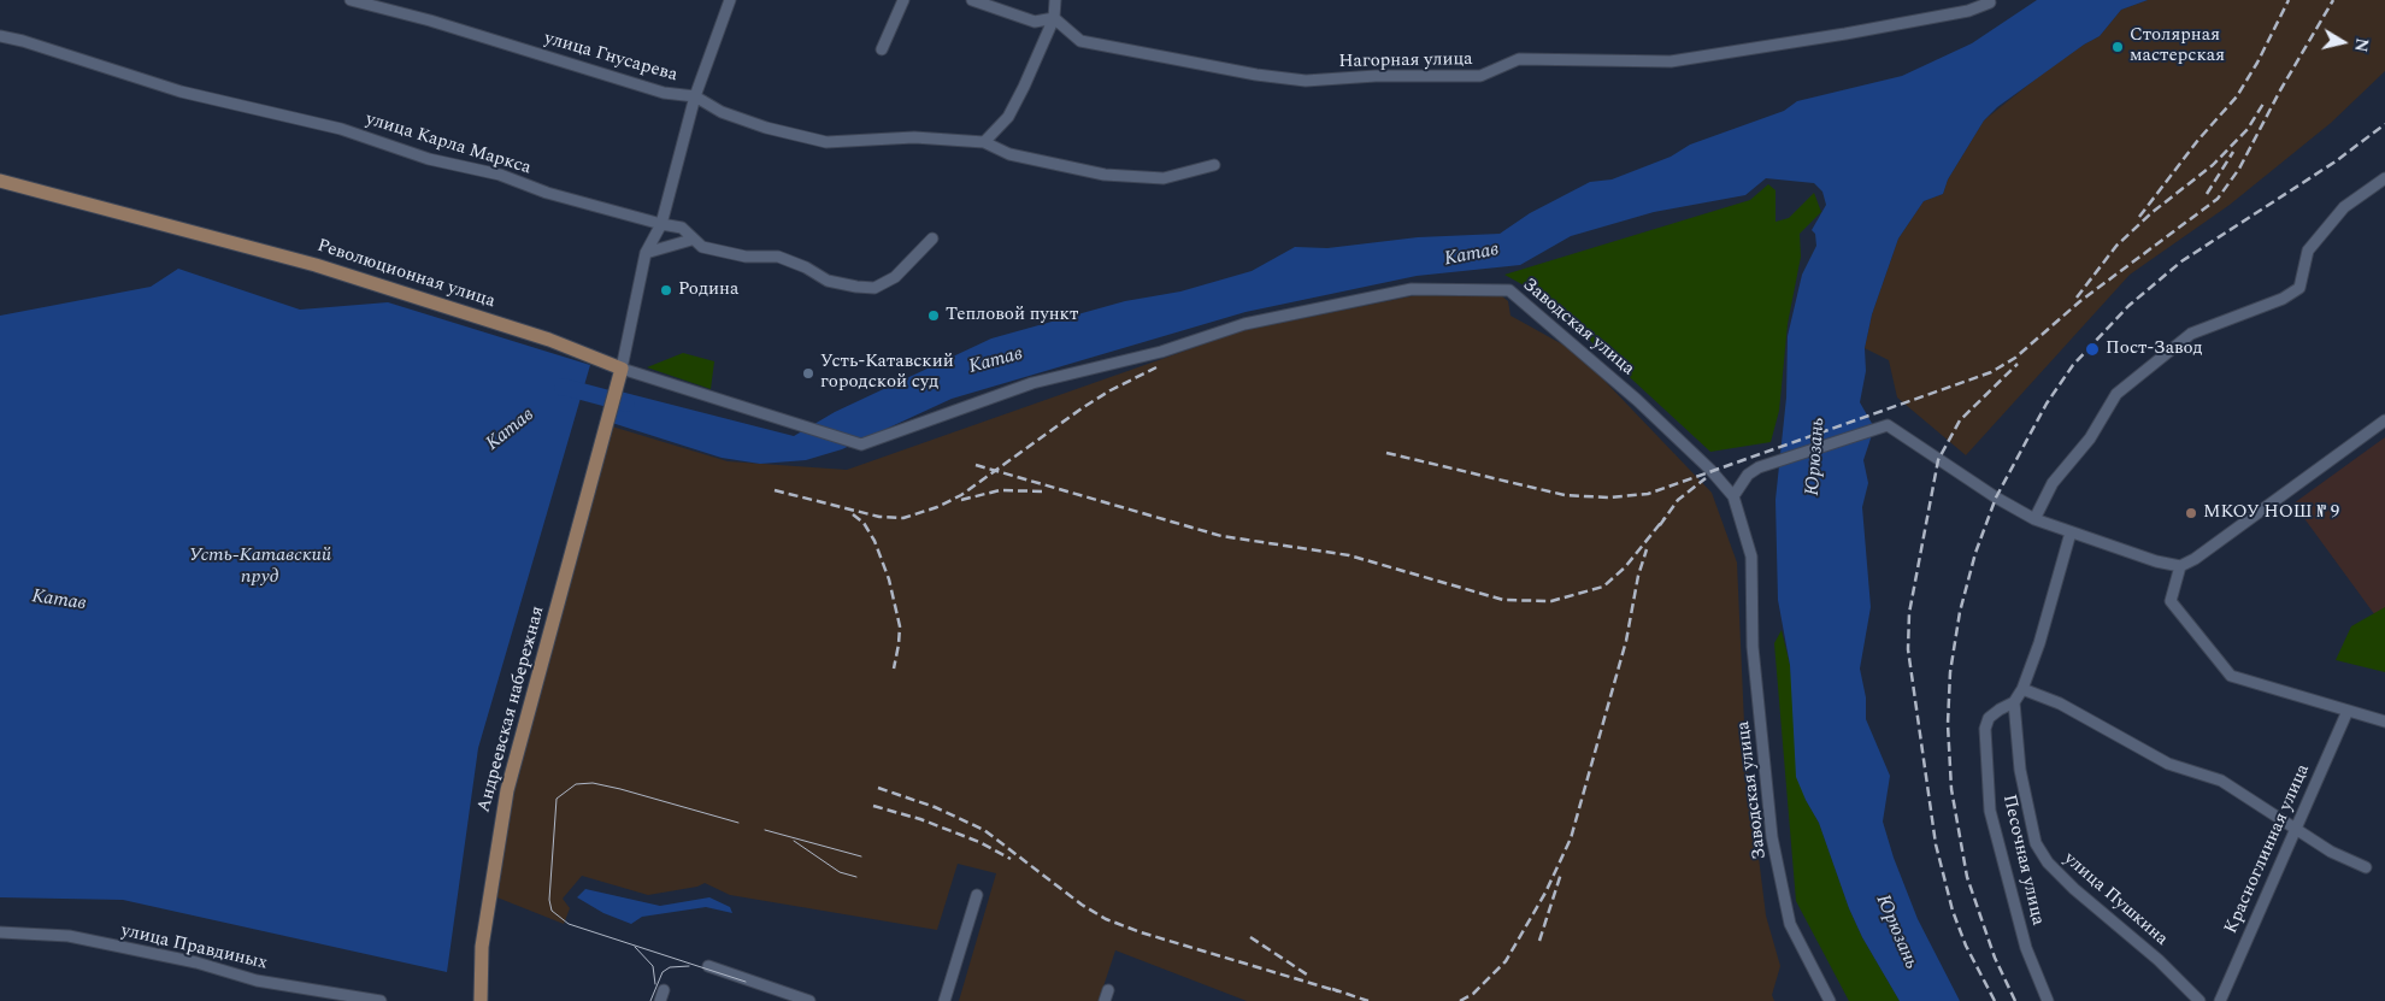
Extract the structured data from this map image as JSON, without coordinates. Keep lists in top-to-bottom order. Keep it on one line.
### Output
{"streets":{"main road":["Революционная улица","Андреевская набережная"],"street":["улица Гнусарева","Нагорная улица","улица Карла Маркса","Заводская улица","Красноглинная улица","Песочная улица","улица Пушкина","улица Правдиных"]},"crossings":[["Революционная улица","Заводская улица"],["Революционная улица","Андреевская набережная"],["Песочная улица","улица Пушкина"]],"water":["Катав","Юрюзань","Усть-Катавский пруд"],"places":["Столярная мастерская","Родина","Тепловой пункт","Пост-Завод","Усть-Катавский городской суд","МКОУ НОШ № 9"],"north":"right"}
